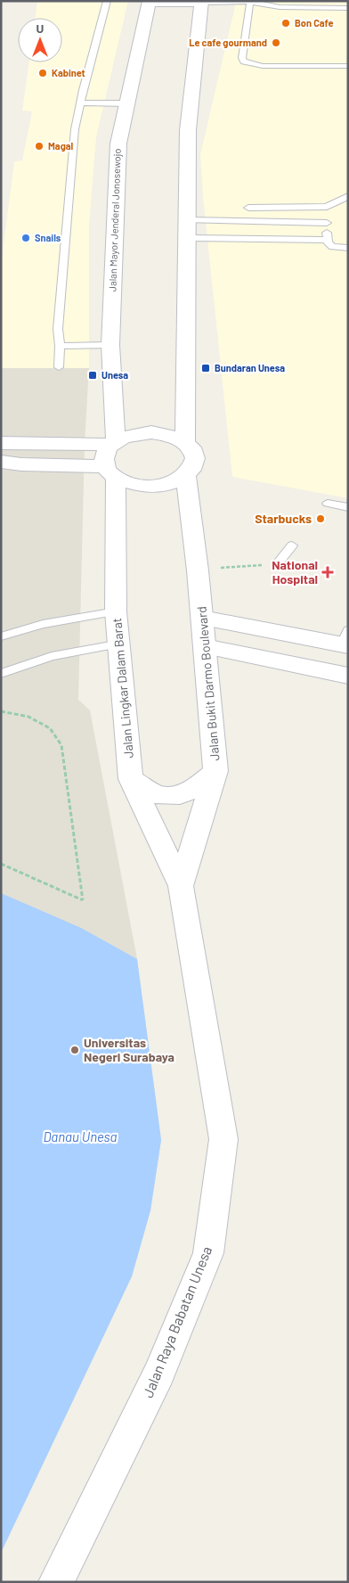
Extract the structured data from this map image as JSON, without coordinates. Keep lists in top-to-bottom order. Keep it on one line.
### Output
{"streets":{"main road":["Jalan Mayor Jenderal Jonosewojo","Jalan Bukit Darmo Boulevard","Jalan Lingkar Dalam Barat","Jalan Raya Babatan Unesa"]},"crossings":[["Jalan Mayor Jenderal Jonosewojo","Jalan Lingkar Dalam Barat"],["Jalan Bukit Darmo Boulevard","Jalan Lingkar Dalam Barat"],["Jalan Bukit Darmo Boulevard","Jalan Raya Babatan Unesa"],["Jalan Lingkar Dalam Barat","Jalan Raya Babatan Unesa"]],"water":["Danau Unesa"],"places":{"other":["Bon Cafe","Le cafe gourmand","Kabinet","Magal","Snails","Starbucks","Universitas Negeri Surabaya"],"transit":["Bundaran Unesa","Unesa"],"health":["National Hospital"]},"north":"top"}
